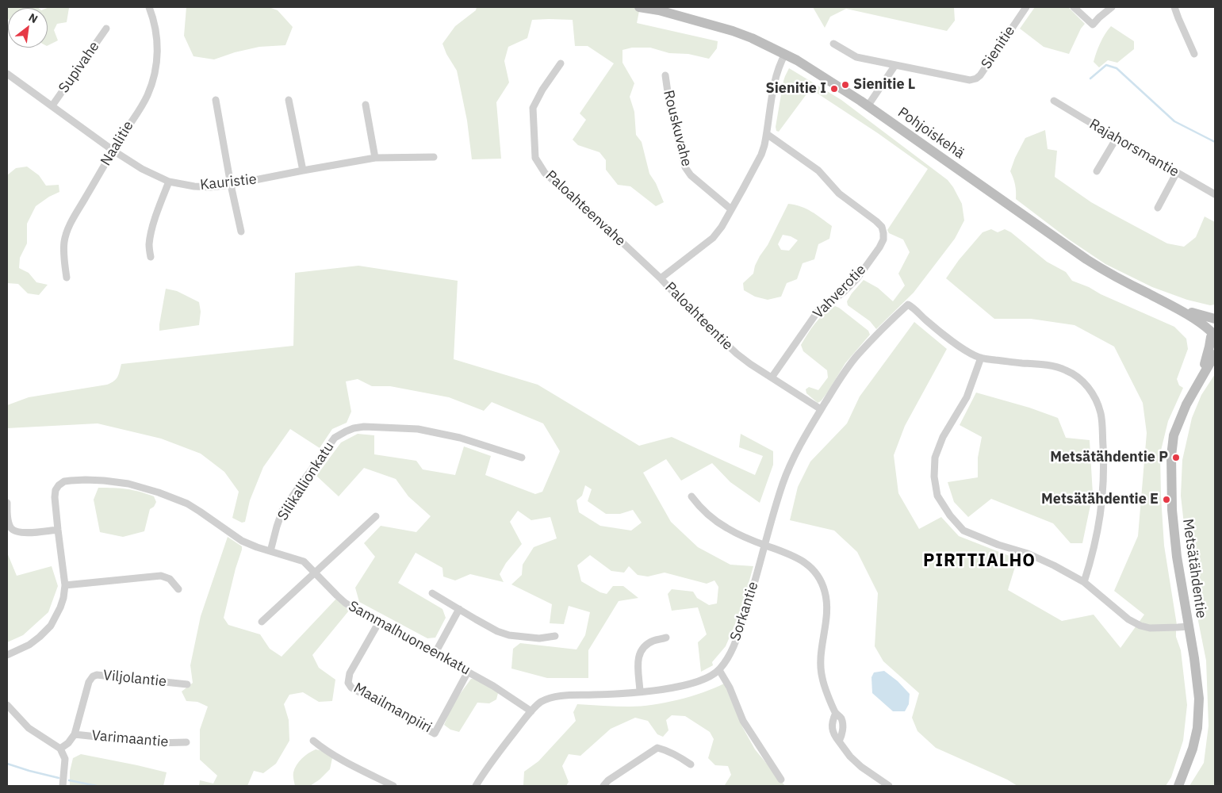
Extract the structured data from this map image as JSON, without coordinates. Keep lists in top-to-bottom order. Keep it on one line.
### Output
{"streets":{"main road":["Pohjoiskehä","Metsätähdentie"],"street":["Sienitie","Supivahe","Rouskuvahe","Naalitie","Rajahorsmantie","Kauristie","Paloahteenvahe","Vahverotie","Paloahteentie","Silikallionkatu","Sorkantie","Sammalhuoneenkatu","Viljolantie","Maailmanpiiri","Varimaantie"]},"crossings":[["Supivahe","Kauristie"],["Rouskuvahe","Paloahteentie"],["Pohjoiskehä","Paloahteentie"],["Pohjoiskehä","Metsätähdentie"],["Naalitie","Kauristie"],["Paloahteenvahe","Paloahteentie"],["Vahverotie","Paloahteentie"],["Paloahteentie","Sorkantie"],["Silikallionkatu","Sammalhuoneenkatu"],["Sammalhuoneenkatu","Maailmanpiiri"],["Viljolantie","Varimaantie"]],"districts":["PIRTTIALHO"],"places":["Sienitie L","Sienitie I","Metsätähdentie P","Metsätähdentie E"],"north":"top right"}
